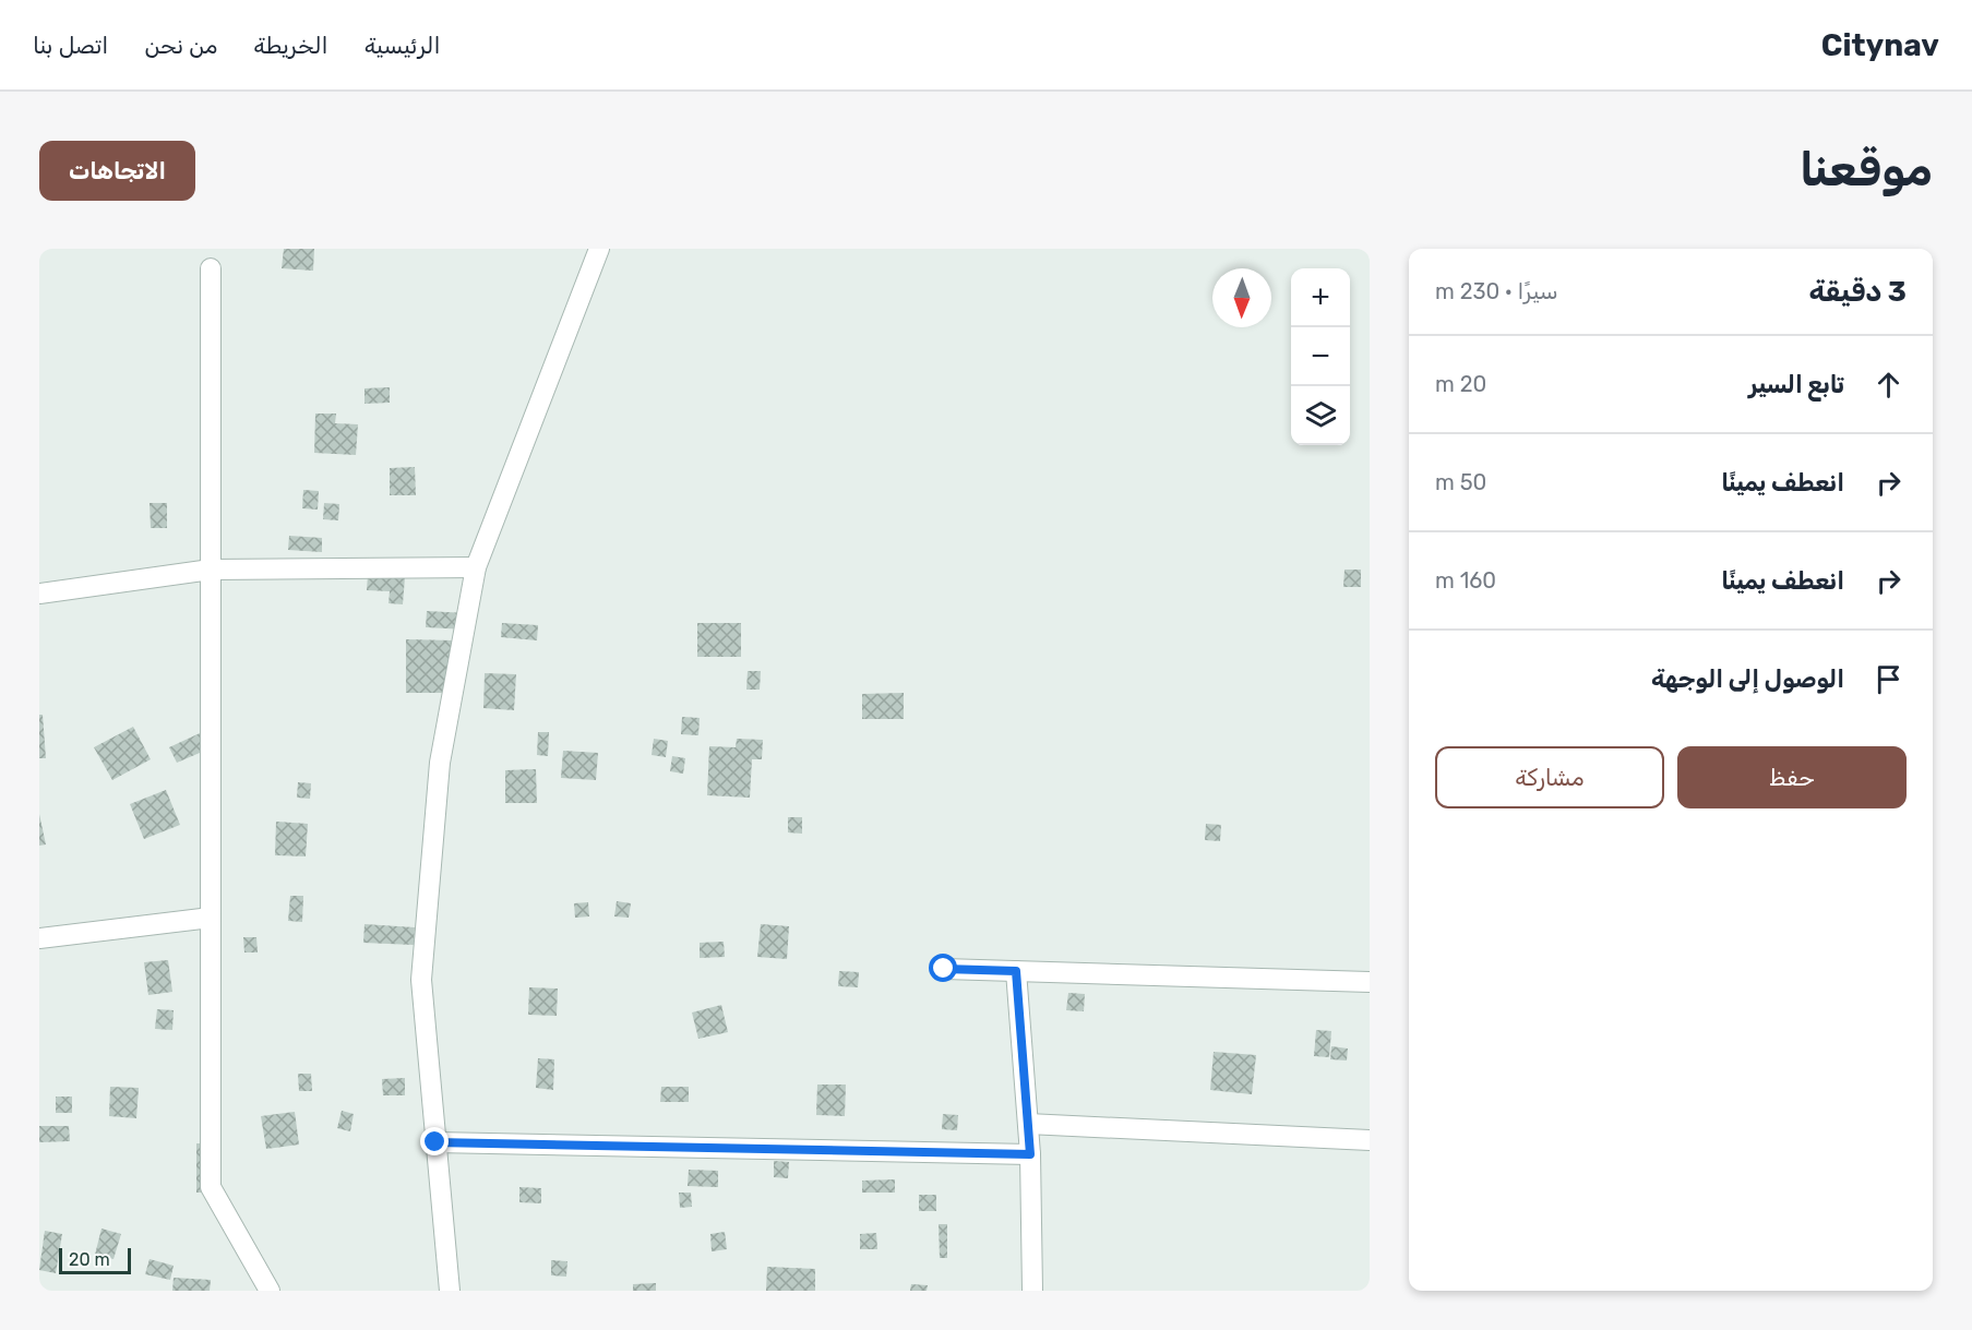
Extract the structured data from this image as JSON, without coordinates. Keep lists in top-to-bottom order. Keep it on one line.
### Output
{"scale_bar":"20 m","north":"bottom","page":{"header":"Citynav","nav":["الرئيسية","الخريطة","من نحن","اتصل بنا"],"buttons":["الاتجاهات",["حفظ","مشاركة"]],"title":"موقعنا","heading":["3 دقيقة","سيرًا · 230 m"],"map_buttons":["+","−"],"list":[["تابع السير","20 m"],["انعطف يمينًا","50 m"],["انعطف يمينًا","160 m"],"الوصول إلى الوجهة"],"scale":"20 m"}}
